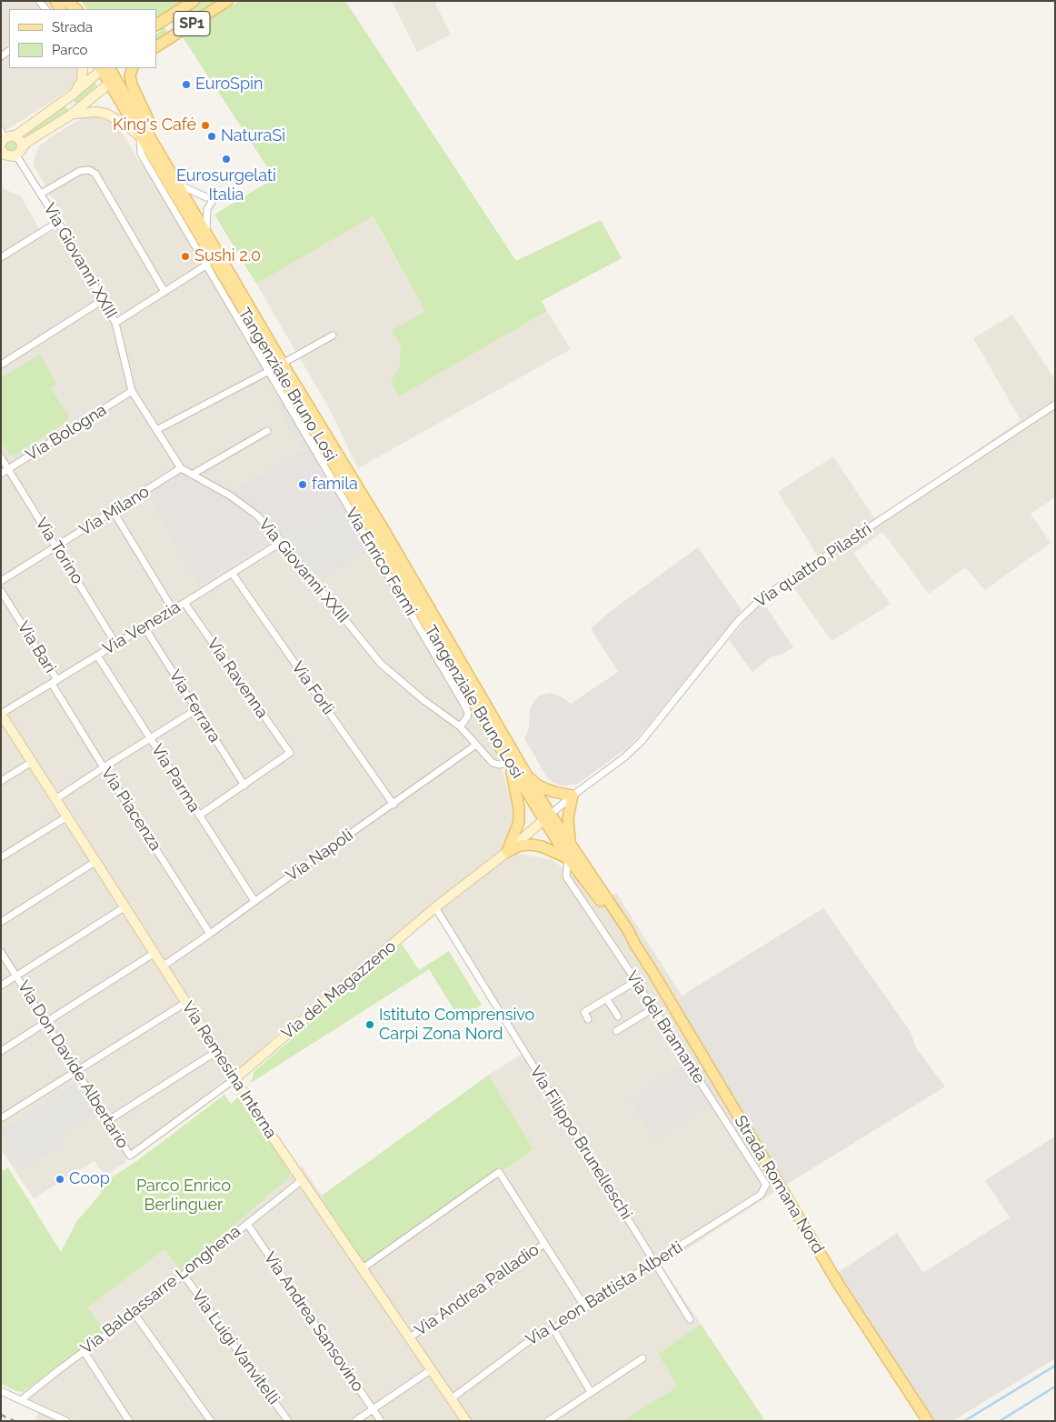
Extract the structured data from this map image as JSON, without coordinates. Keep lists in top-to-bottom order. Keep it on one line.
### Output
{"streets":{"main road":["SP1","Tangenziale Bruno Losi","Strada Romana Nord"],"street":["Via Giovanni XXIII","Via Bologna","Via Milano","Via Torino","Via Enrico Fermi","Via quattro Pilastri","Via Venezia","Via Bari","Via Ravenna","Via Forlì","Via Ferrara","Via Parma","Via Piacenza","Via Napoli","Via del Magazzeno","Via del Bramante","Via Don Davide Albertario","Via Remesina Interna","Via Filippo Brunelleschi","Via Baldassarre Longhena","Via Andrea Palladio","Via Leon Battista Alberti","Via Andrea Sansovino","Via Luigi Vanvitelli"]},"crossings":[["Via Giovanni XXIII","Tangenziale Bruno Losi"],["Via Giovanni XXIII","Via Bologna"],["Via Giovanni XXIII","Via Milano"],["Via Giovanni XXIII","Via Enrico Fermi"],["Via Giovanni XXIII","Via Venezia"],["Via Giovanni XXIII","Via Napoli"],["Tangenziale Bruno Losi","Via Enrico Fermi"],["Tangenziale Bruno Losi","Via quattro Pilastri"],["Tangenziale Bruno Losi","Via del Magazzeno"],["Tangenziale Bruno Losi","Strada Romana Nord"],["Via Bologna","Via Torino"],["Via Milano","Via Torino"],["Via Torino","Via Venezia"],["Via quattro Pilastri","Via del Magazzeno"],["Via quattro Pilastri","Strada Romana Nord"],["Via Venezia","Via Bari"],["Via Venezia","Via Ravenna"],["Via Venezia","Via Forlì"],["Via Venezia","Via Ferrara"],["Via Venezia","Via Parma"],["Via Venezia","Via Piacenza"],["Via Venezia","Via Remesina Interna"],["Via Bari","Via Piacenza"],["Via Ravenna","Via Ferrara"],["Via Forlì","Via Napoli"],["Via Parma","Via Napoli"],["Via Piacenza","Via Napoli"],["Via Napoli","Via Remesina Interna"],["Via del Magazzeno","Via Don Davide Albertario"],["Via del Magazzeno","Via Remesina Interna"],["Via del Magazzeno","Via Filippo Brunelleschi"],["Via del Magazzeno","Strada Romana Nord"],["Via del Bramante","Strada Romana Nord"],["Via del Bramante","Via Leon Battista Alberti"],["Via Remesina Interna","Via Baldassarre Longhena"],["Via Remesina Interna","Via Andrea Palladio"],["Via Remesina Interna","Via Leon Battista Alberti"],["Via Filippo Brunelleschi","Via Leon Battista Alberti"],["Via Baldassarre Longhena","Via Andrea Sansovino"],["Via Baldassarre Longhena","Via Luigi Vanvitelli"]],"parks":["Parco Enrico Berlinguer"],"places":["EuroSpin","King's Café","NaturaSì","Eurosurgelati Italia","Sushi 2.0","famila","Istituto Comprensivo Carpi Zona Nord","Coop"],"legend":["Strada","Parco"]}
